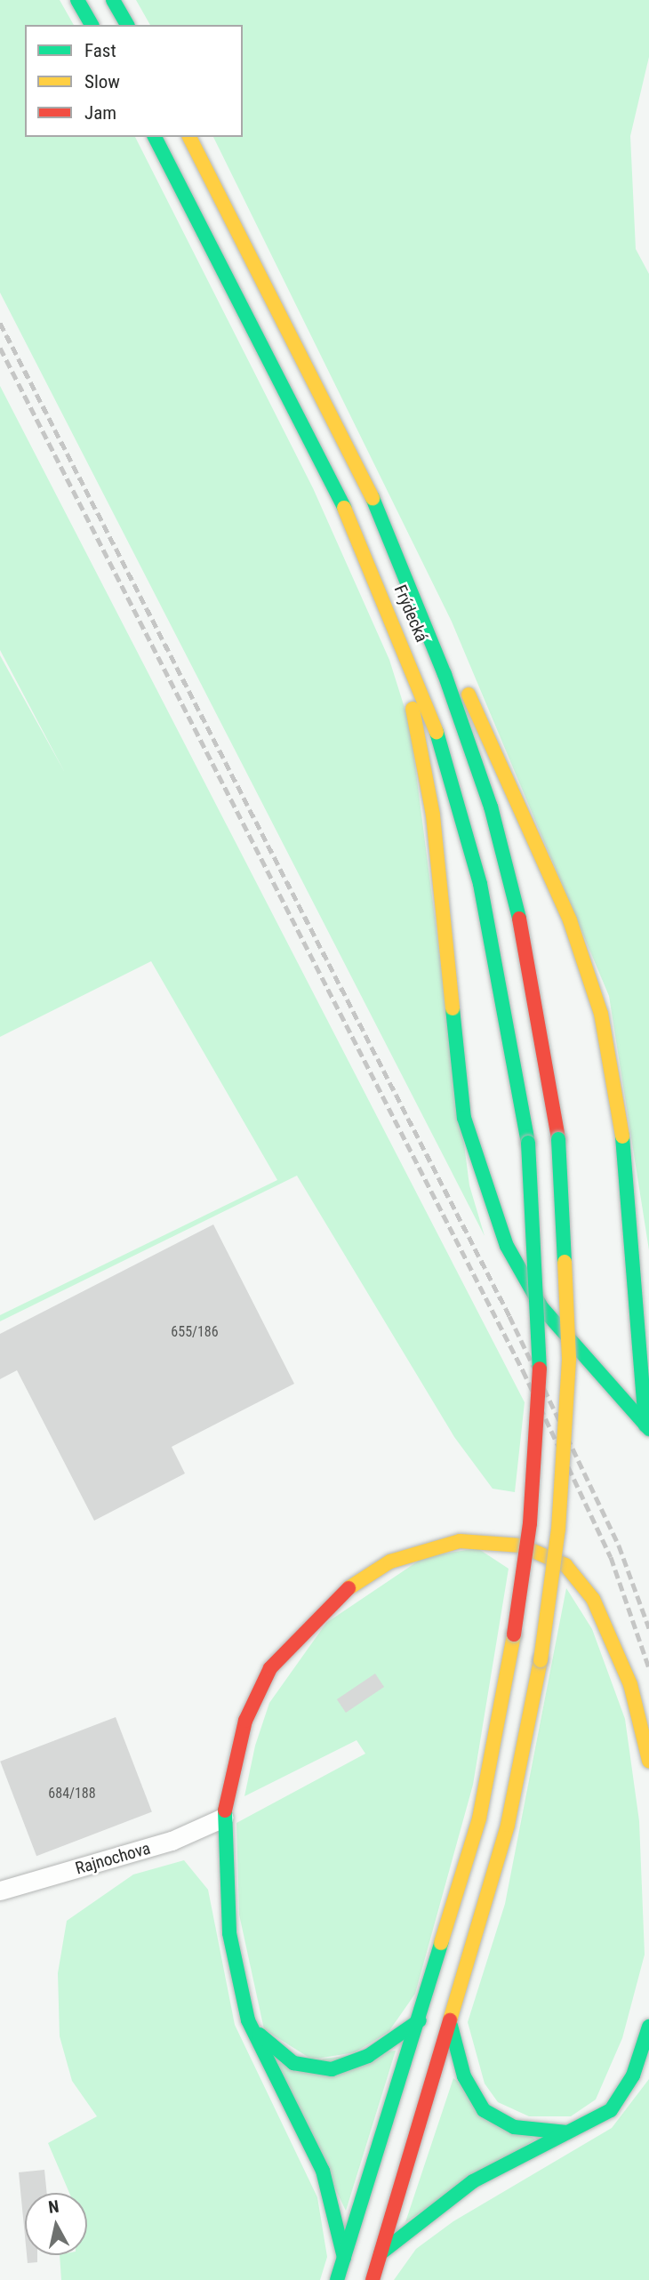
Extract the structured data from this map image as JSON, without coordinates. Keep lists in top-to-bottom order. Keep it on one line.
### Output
{"streets":{"main road":["Frýdecká"],"street":["Rajnochova"]},"house_numbers":["655/186","684/188"],"legend":["Fast","Slow","Jam"],"north":"top"}
